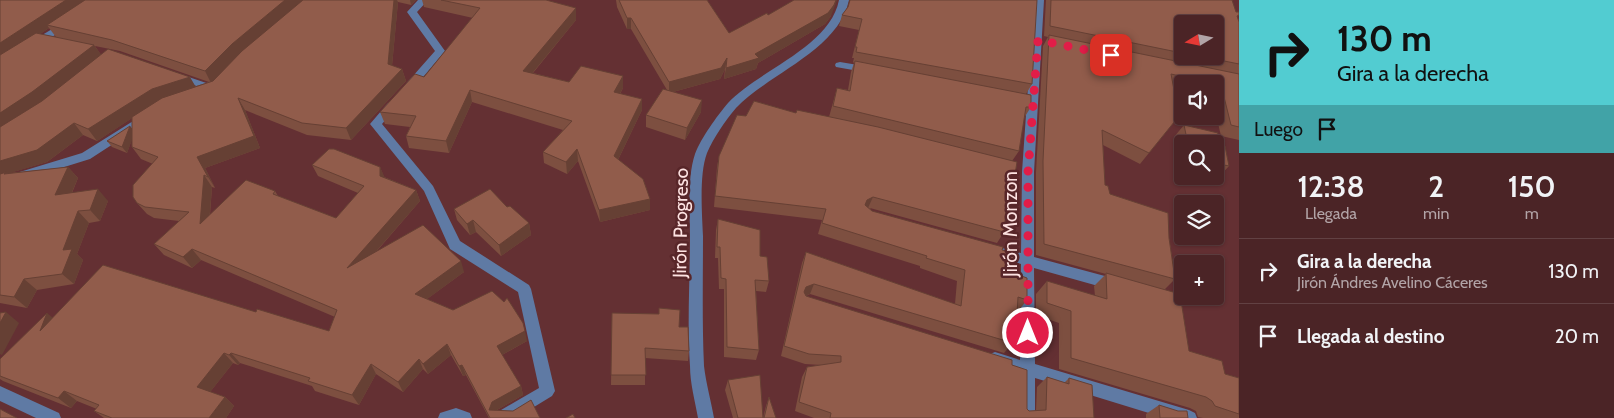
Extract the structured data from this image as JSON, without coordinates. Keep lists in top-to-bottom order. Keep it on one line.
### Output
{"streets":{"street":["Jirón Progreso","Jirón Monzon"]},"north":"left","page":{"turn":["130 m","Gira a la derecha"],"map_buttons":"+","then":"Luego","eta":["12:38","Llegada","2","min","150","m"],"list":[{"name":"Gira a la derecha","note":"Jirón Ándres Avelino Cáceres","value":"130 m"},{"name":"Llegada al destino","value":"20 m"}]}}
